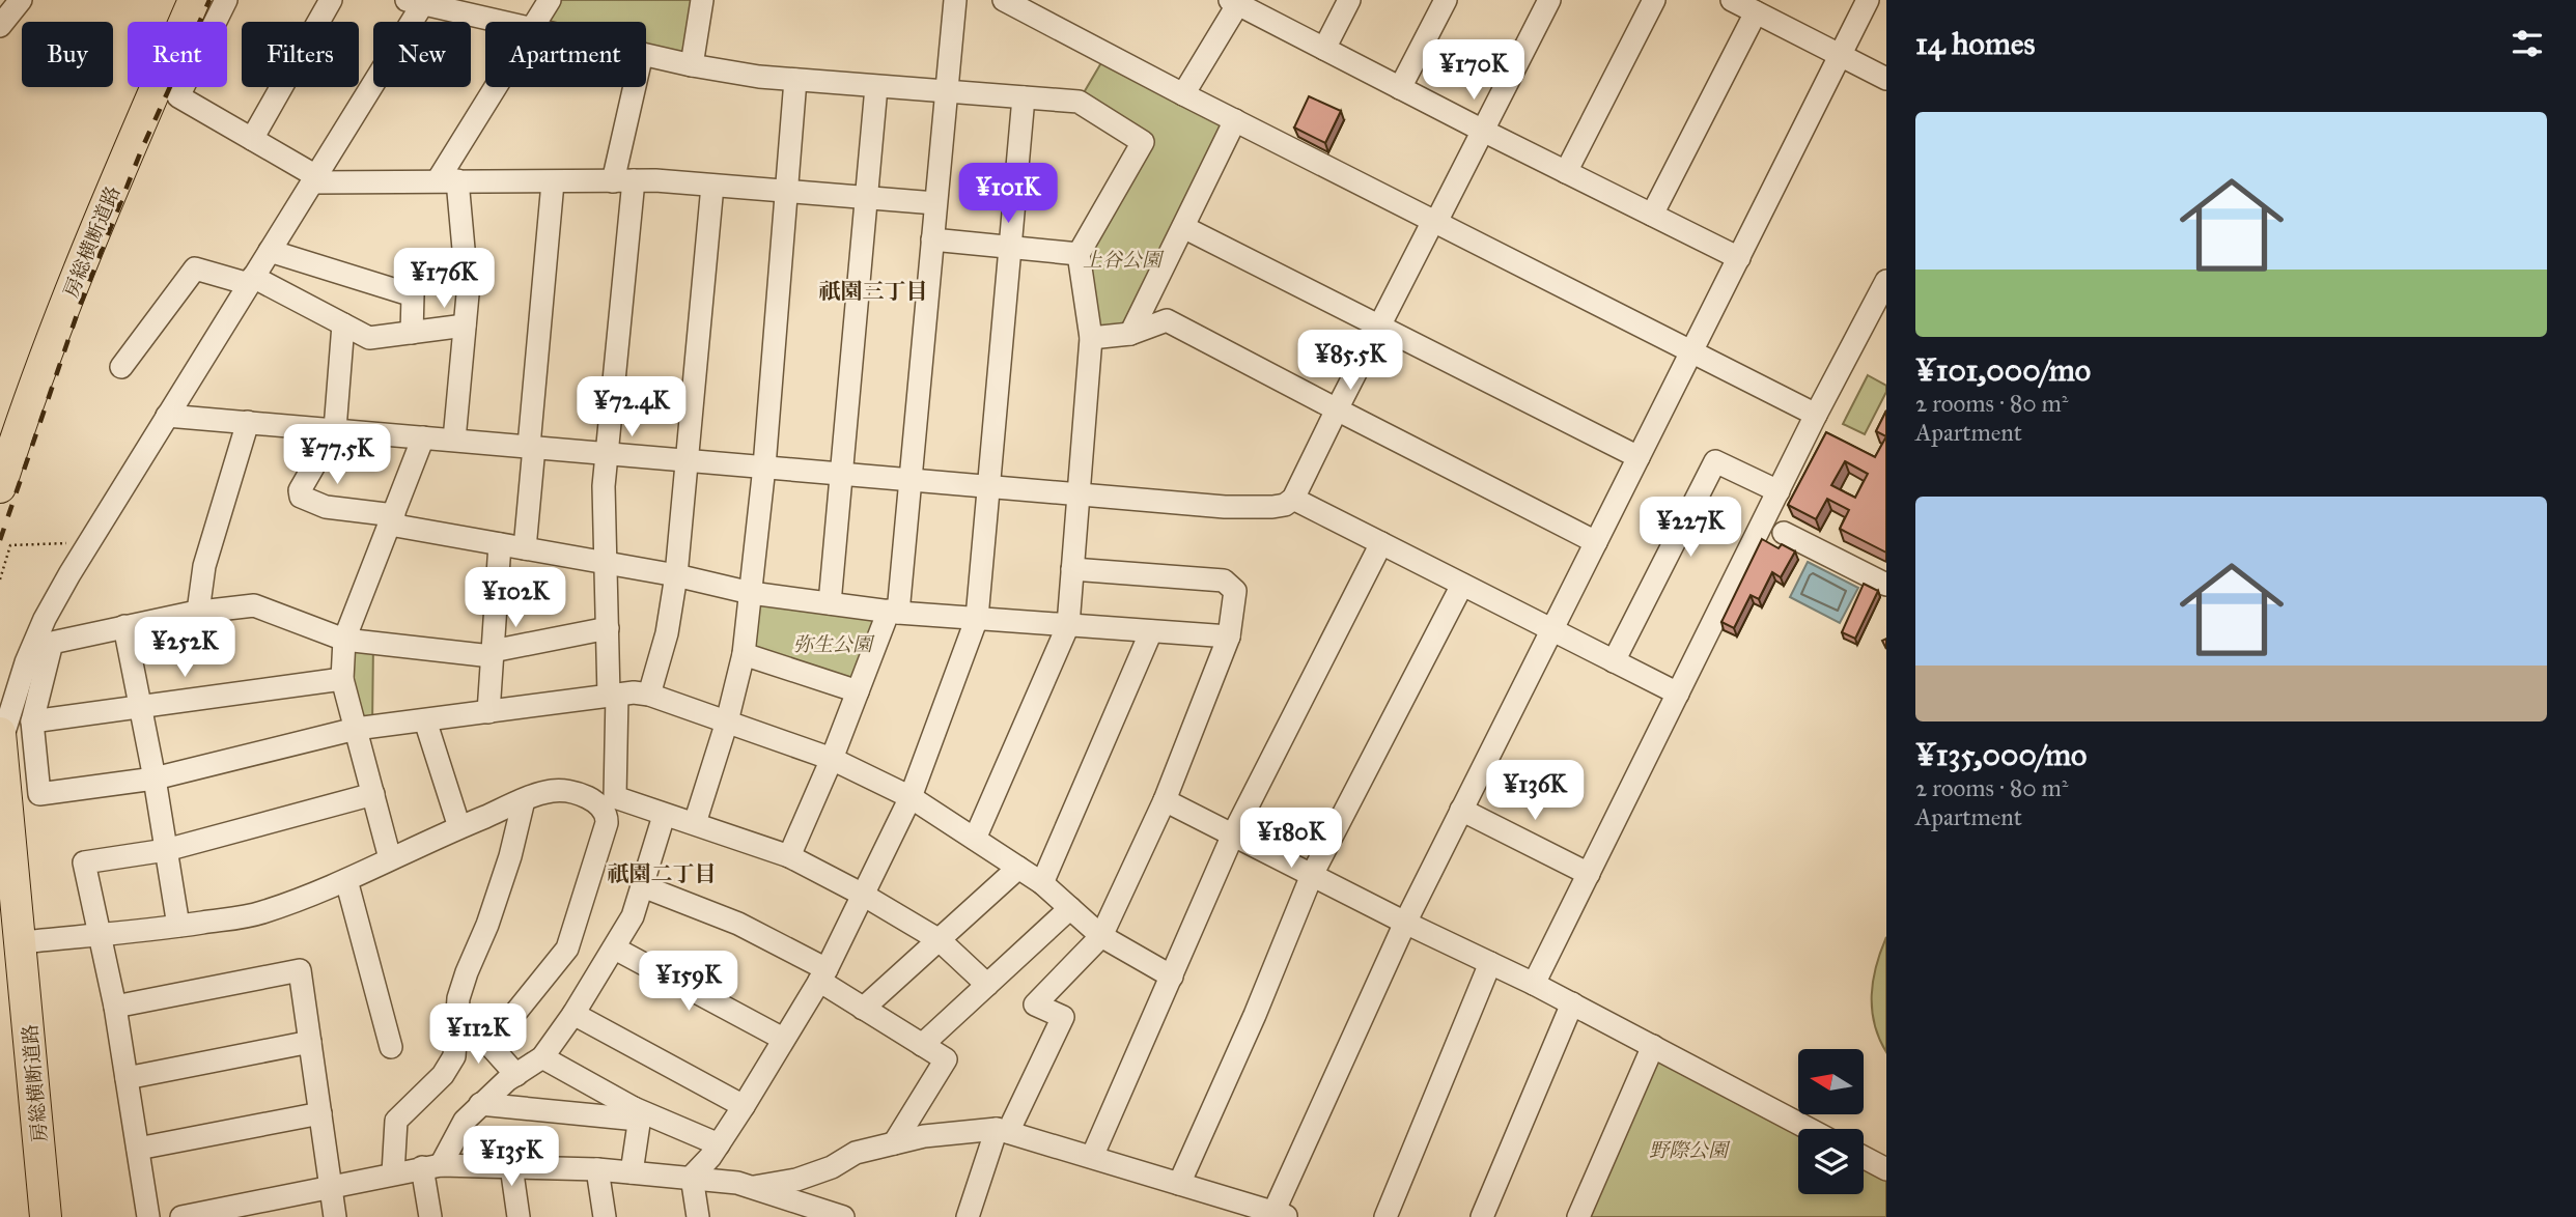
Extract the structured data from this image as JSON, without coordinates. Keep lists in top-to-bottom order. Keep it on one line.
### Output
{"streets":{"highway":["房総横断道路"]},"districts":["祇園三丁目","祇園二丁目"],"parks":["上谷公園","弥生公園","野際公園"],"north":"left","page":{"heading":"14 homes","chip":["Buy","Rent","Filters","New","Apartment"],"price":["¥170K","¥101K","¥176K","¥85.5K","¥72.4K","¥77.5K","¥227K","¥102K","¥252K","¥136K","¥180K","¥159K","¥112K","¥135K"],"list":[{"name":"¥101,000/mo","note":"2 rooms · 80 m² · Apartment"},{"name":"¥135,000/mo","note":"2 rooms · 80 m² · Apartment"}]}}
